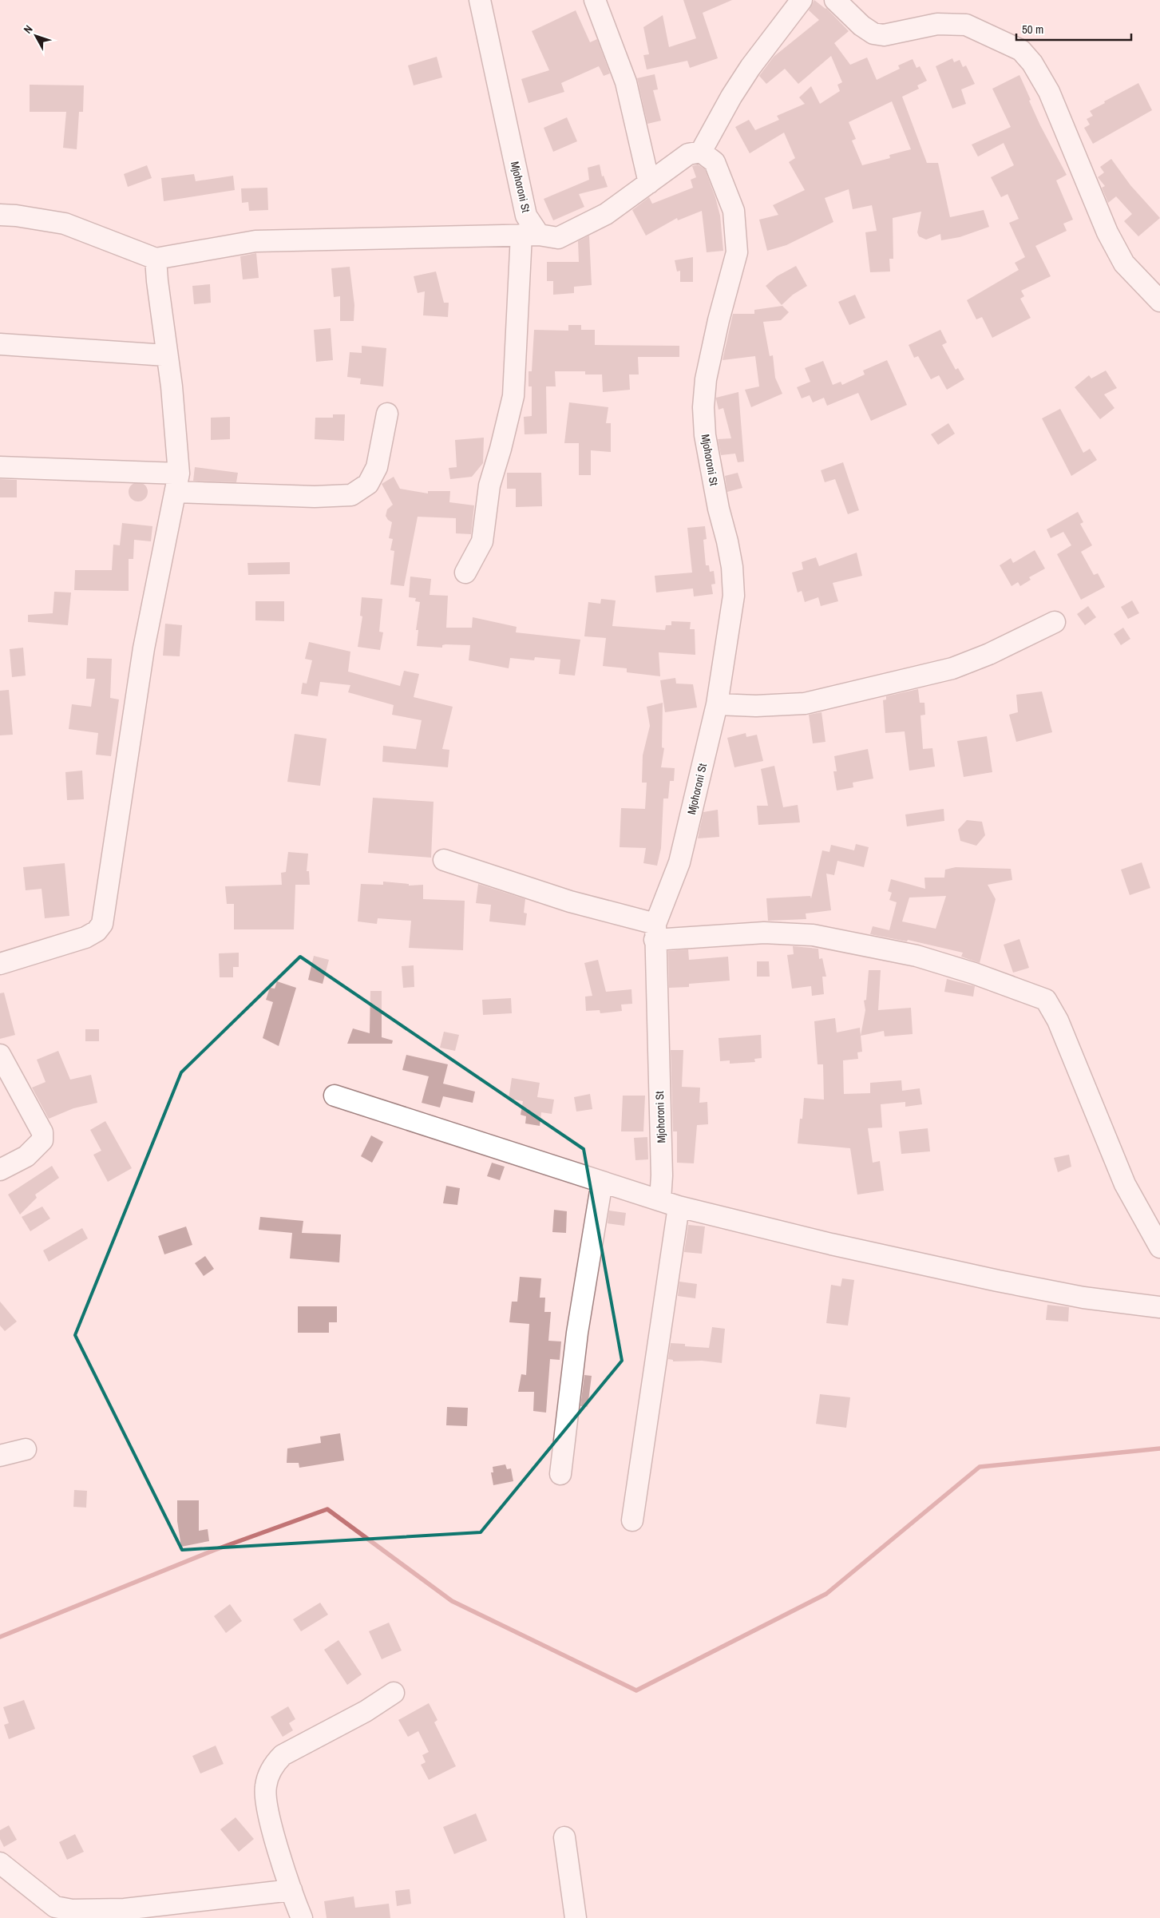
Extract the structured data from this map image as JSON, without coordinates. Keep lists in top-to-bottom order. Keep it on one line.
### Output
{"streets":{"street":["Mjohoroni St"]},"scale_bar":"50 m","north":"top left"}
